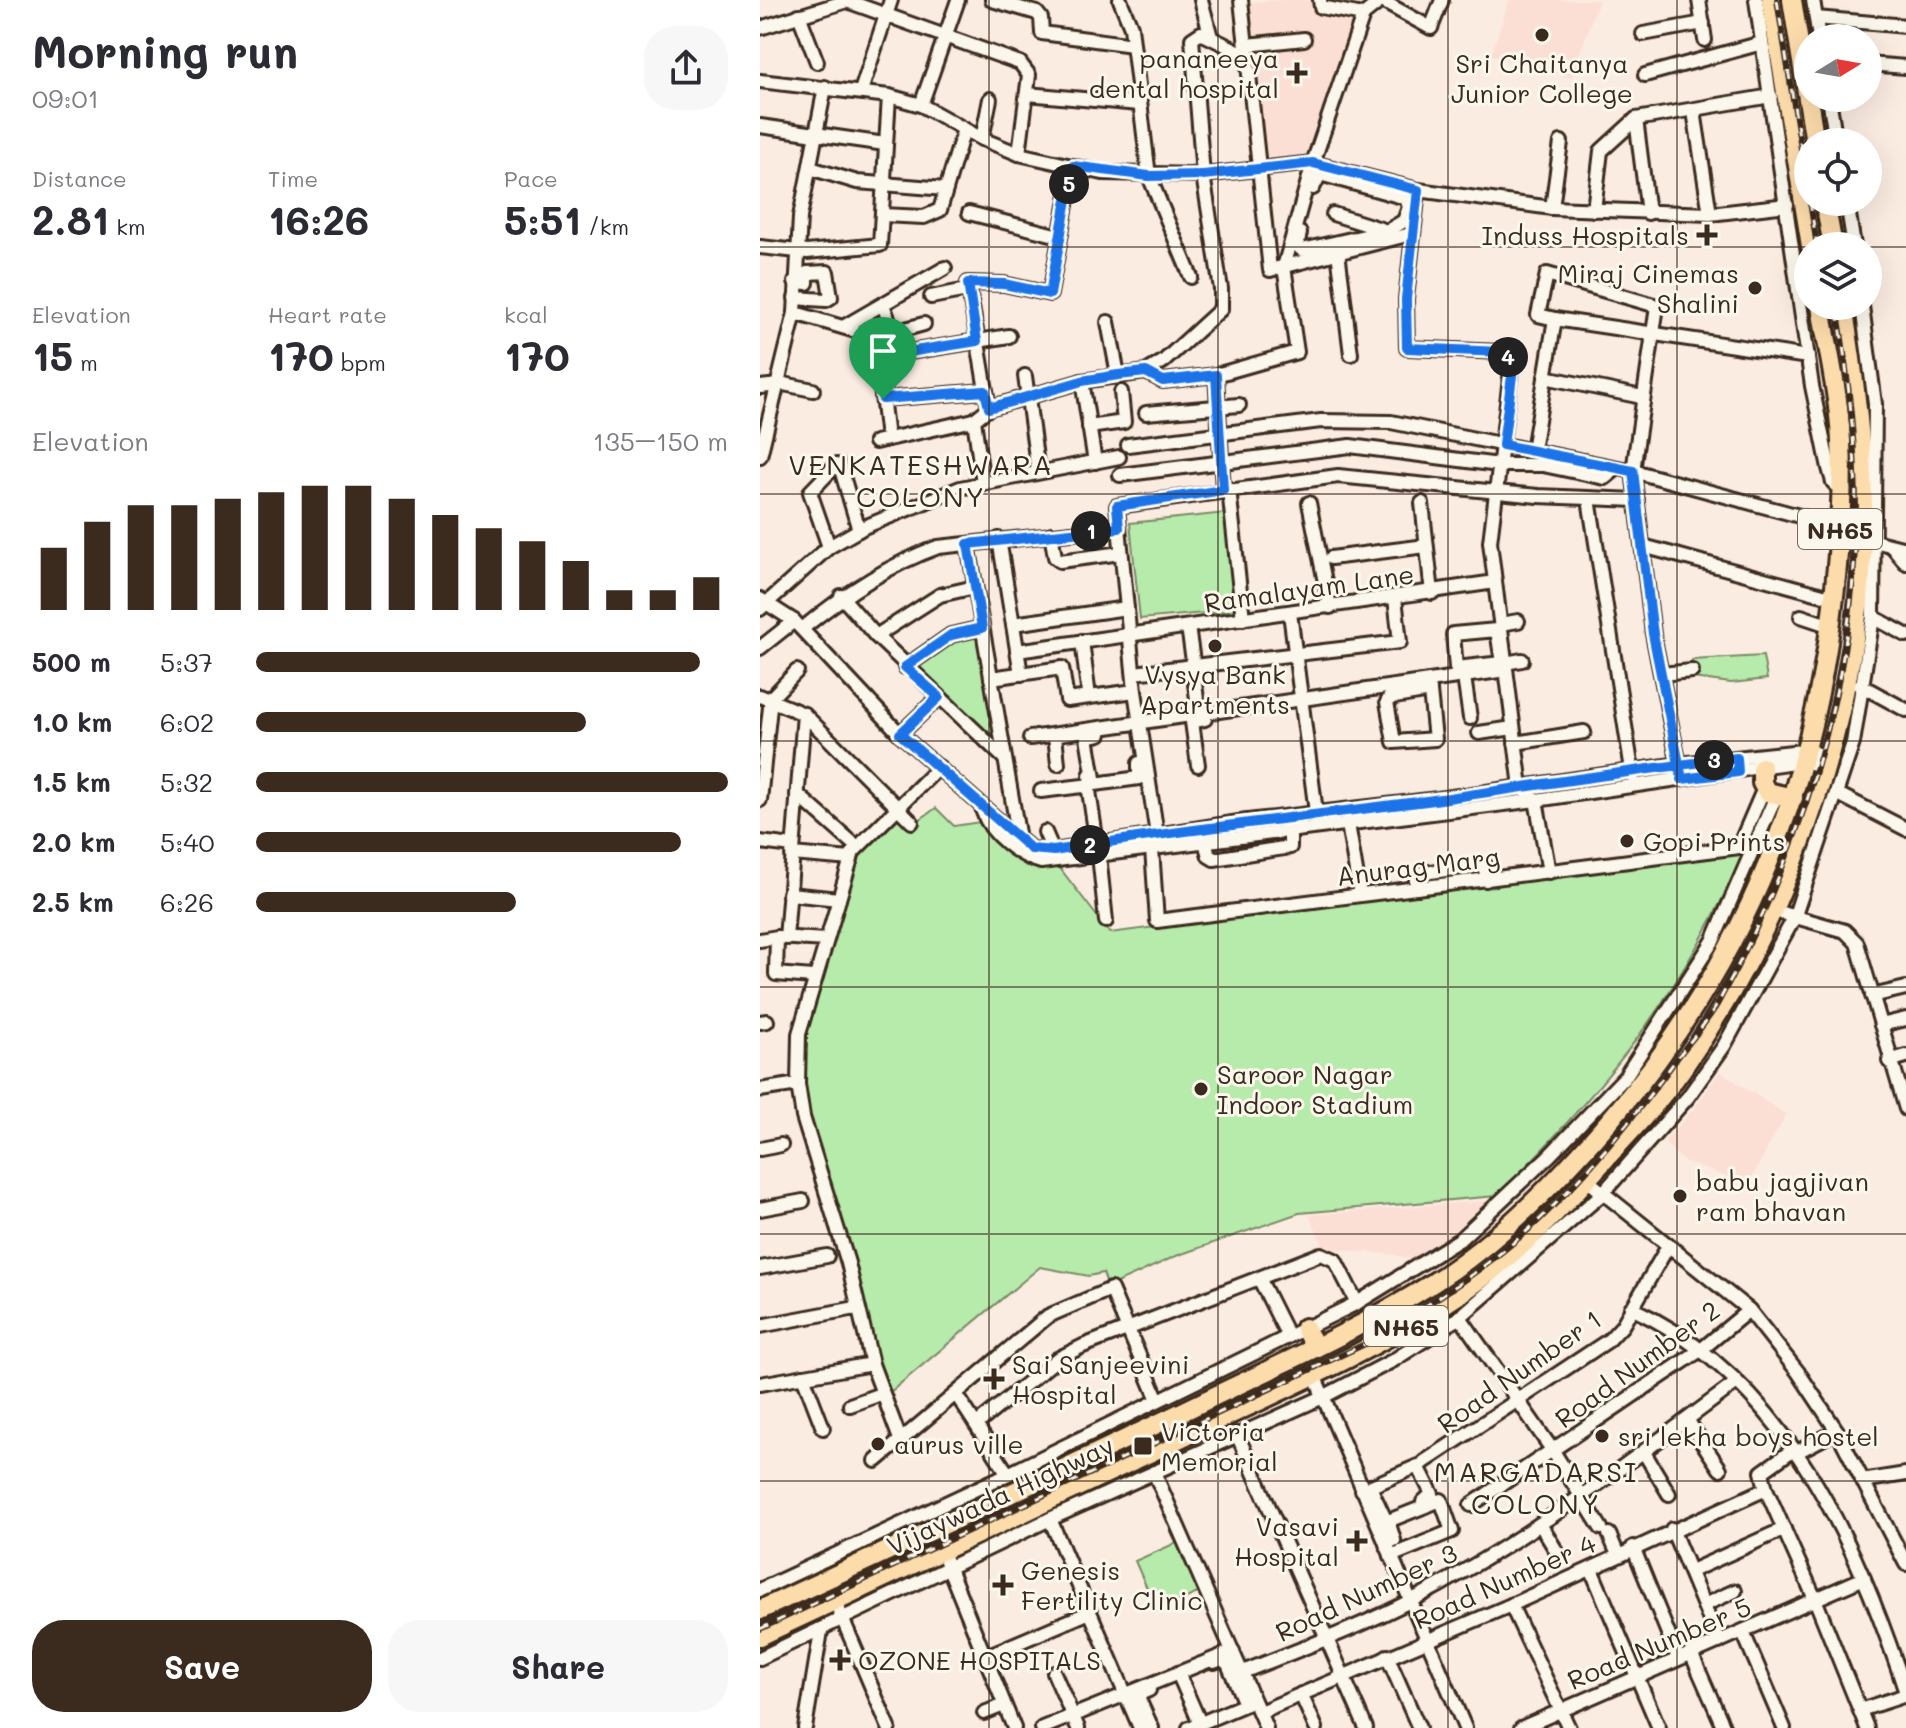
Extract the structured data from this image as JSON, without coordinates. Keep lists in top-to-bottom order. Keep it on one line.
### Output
{"streets":{"highway":["NH65","Vijaywada Highway"],"street":["Ramalayam Lane","Anurag Marg","Road Number 2","Road Number 1","Road Number 4","Road Number 3","Road Number 5"]},"crossings":[["Road Number 2","Road Number 1"],["Road Number 1","Road Number 3"],["Road Number 1","Road Number 5"]],"districts":["VENKATESHWARA COLONY","MARGADARSI COLONY"],"places":{"other":["Sri Chaitanya Junior College","Miraj Cinemas Shalini","Vysya Bank Apartments","Gopi Prints","Saroor Nagar Indoor Stadium","babu jagjivan ram bhavan","sri lekha boys hostel","aurus ville"],"health":["pananeeya dental hospital","Induss Hospitals","Sai Sanjeevini Hospital","Vasavi Hospital","Genesis Fertility Clinic","OZONE HOSPITALS"],"transit":["Victoria Memorial"]},"north":"right","page":{"heading":["Morning run","09:01"],"stats":[["Distance","2.81 km"],["Time","16:26"],["Pace","5:51 /km"],["Elevation","15 m"],["Heart rate","170 bpm"],["kcal","170"]],"pins":["5","4","1","3","2"],"chart":["Elevation","135–150 m"],"list":[{"name":"500 m","note":"5:37"},{"name":"1.0 km","note":"6:02"},{"name":"1.5 km","note":"5:32"},{"name":"2.0 km","note":"5:40"},{"name":"2.5 km","note":"6:26"}],"buttons":["Save","Share"]}}
